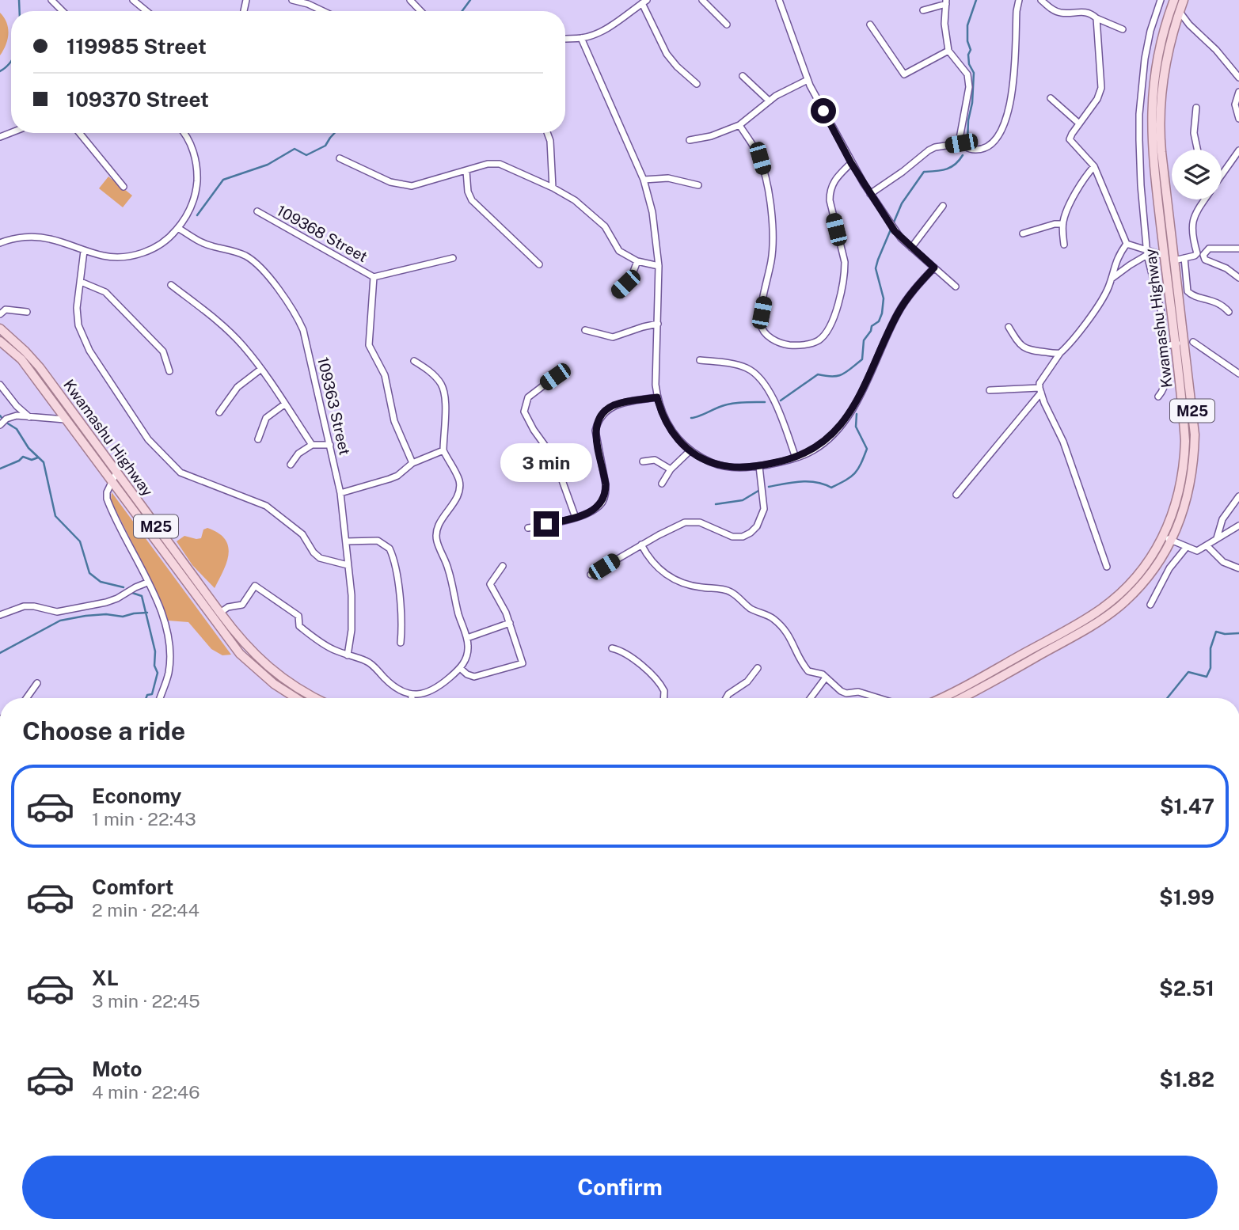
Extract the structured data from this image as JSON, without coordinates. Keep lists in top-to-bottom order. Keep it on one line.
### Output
{"streets":{"main road":["Kwamashu Highway","M25"],"street":["109368 Street","109363 Street"]},"page":{"banner":["119985 Street","109370 Street"],"bubble":"3 min","heading":"Choose a ride","list":[{"name":"Economy","note":"1 min · 22:43","value":"$1.47"},{"name":"Comfort","note":"2 min · 22:44","value":"$1.99"},{"name":"XL","note":"3 min · 22:45","value":"$2.51"},{"name":"Moto","note":"4 min · 22:46","value":"$1.82"}],"buttons":"Confirm"}}
